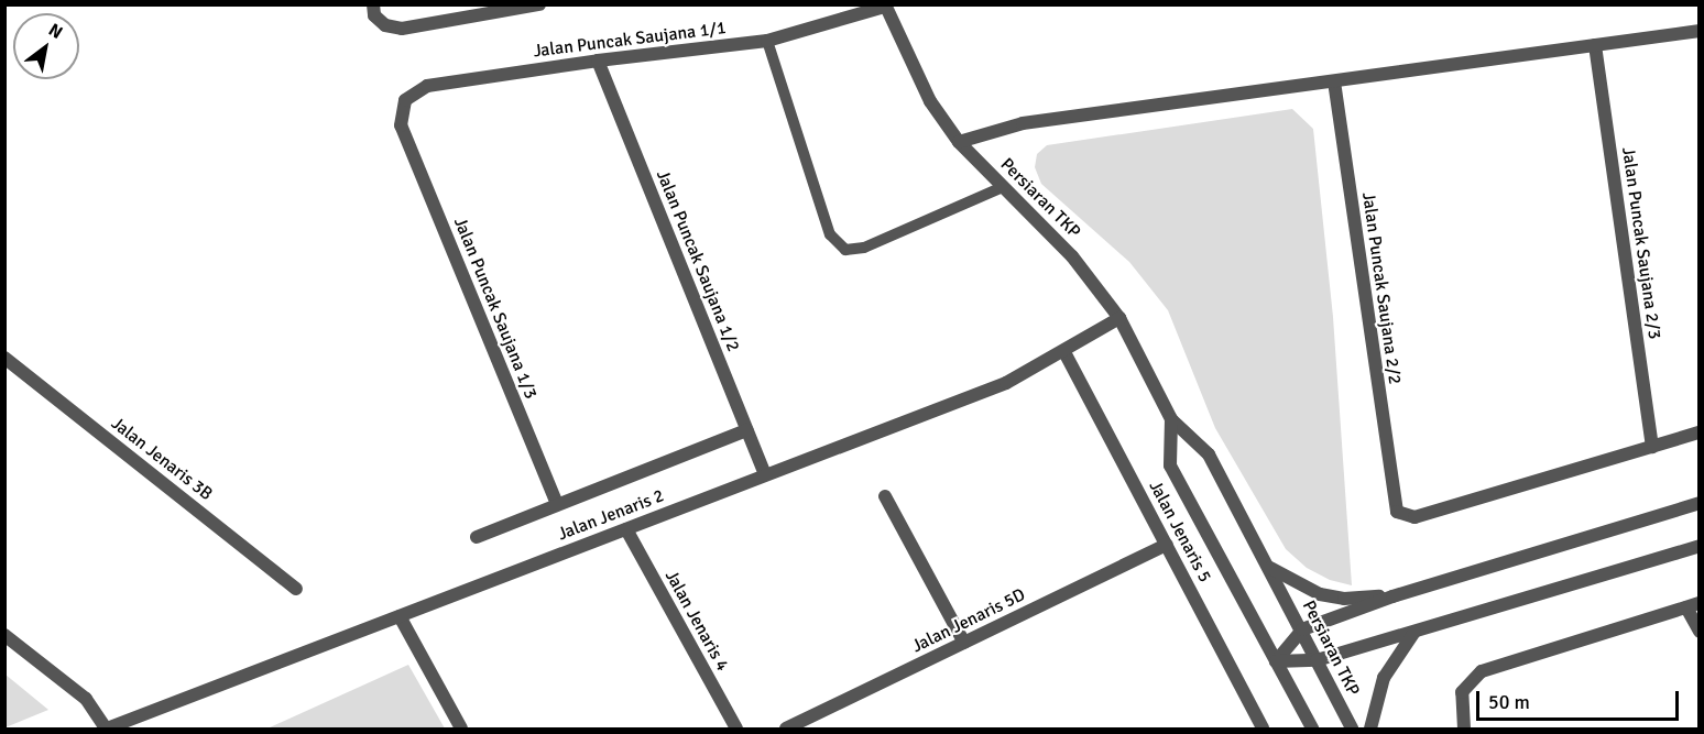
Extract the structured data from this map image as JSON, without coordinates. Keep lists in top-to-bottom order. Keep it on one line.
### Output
{"streets":{"street":["Jalan Puncak Saujana 1/1","Persiaran TKP","Jalan Puncak Saujana 2/3","Jalan Puncak Saujana 1/2","Jalan Puncak Saujana 2/2","Jalan Puncak Saujana 1/3","Jalan Jenaris 3B","Jalan Jenaris 2","Jalan Jenaris 5","Jalan Jenaris 4","Jalan Jenaris 5D"]},"crossings":[["Jalan Puncak Saujana 1/1","Persiaran TKP"],["Jalan Puncak Saujana 1/1","Jalan Puncak Saujana 1/2"],["Jalan Puncak Saujana 1/1","Jalan Puncak Saujana 1/3"],["Persiaran TKP","Jalan Jenaris 2"],["Jalan Puncak Saujana 2/3","Jalan Puncak Saujana 2/2"],["Jalan Puncak Saujana 1/2","Jalan Jenaris 2"],["Jalan Jenaris 2","Jalan Jenaris 5"],["Jalan Jenaris 2","Jalan Jenaris 4"],["Jalan Jenaris 5","Jalan Jenaris 5D"]],"scale_bar":"50 m","north":"top right"}
